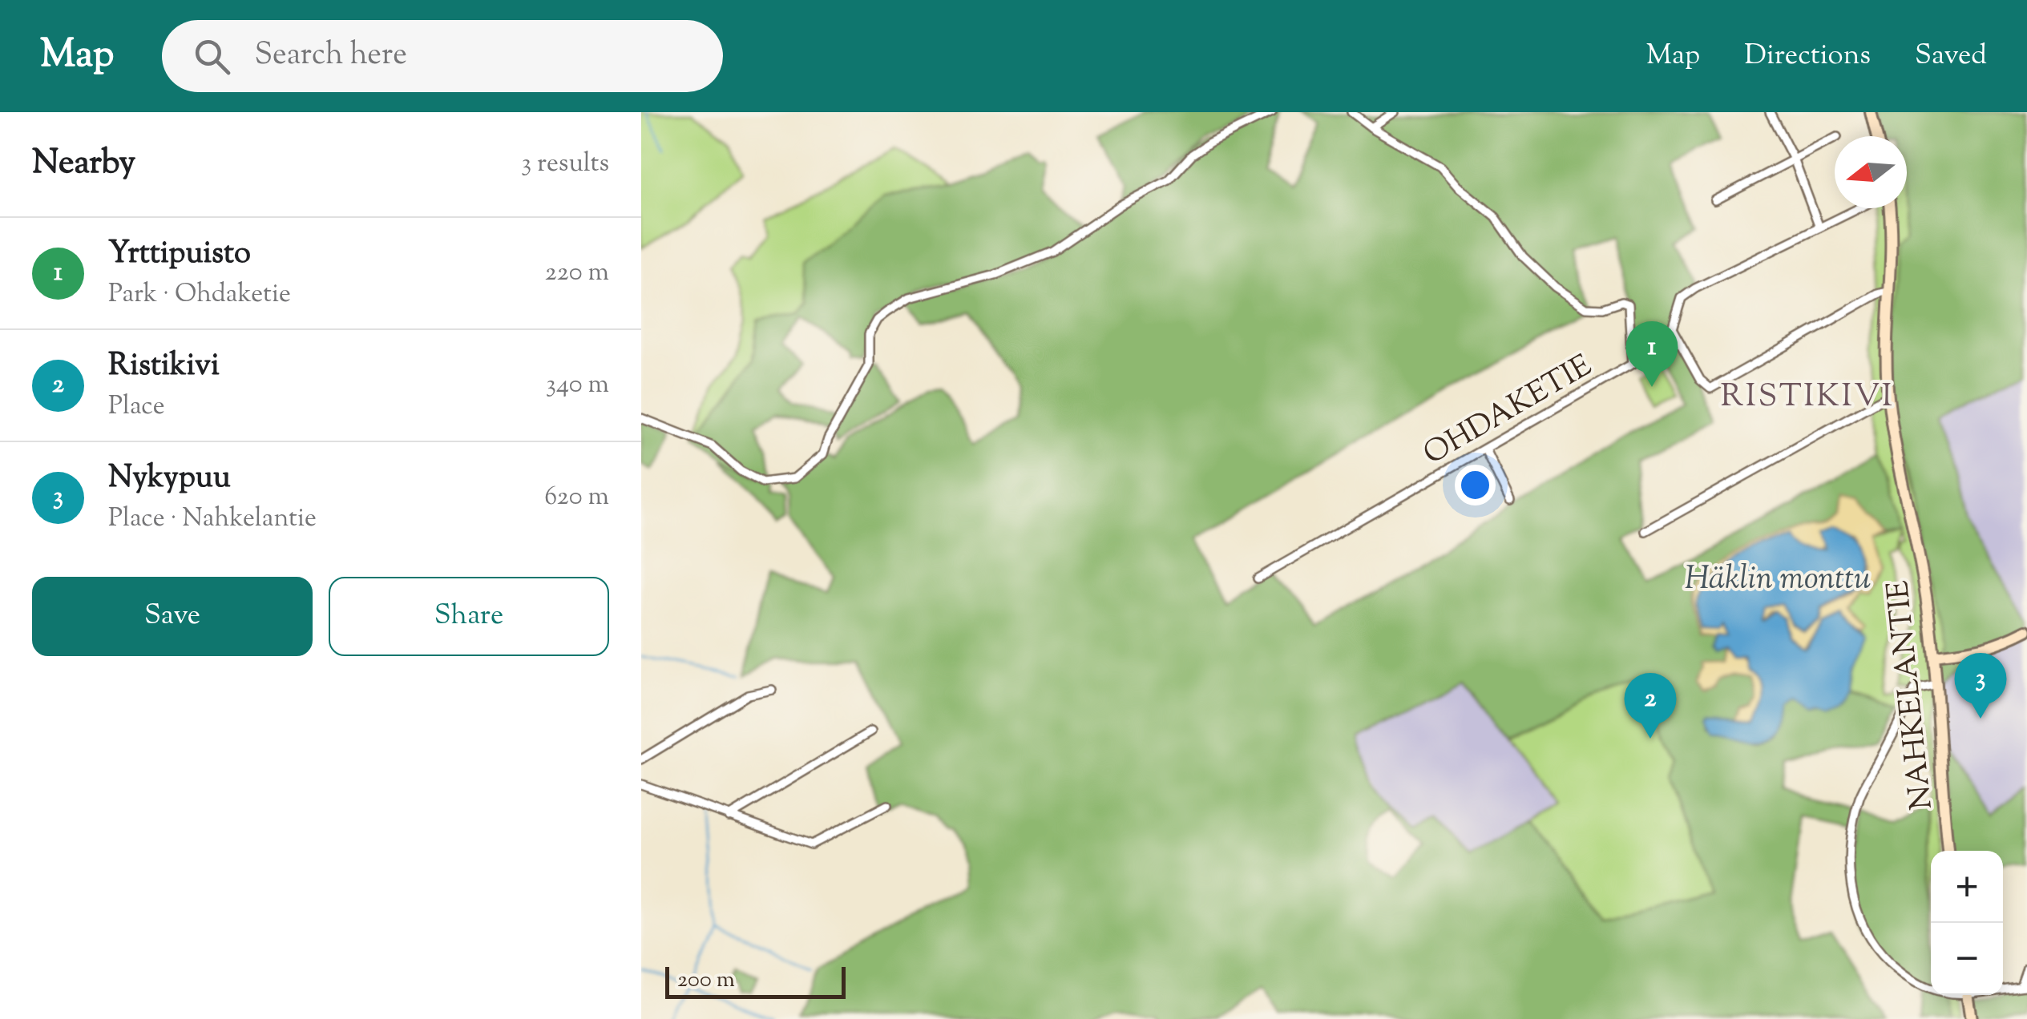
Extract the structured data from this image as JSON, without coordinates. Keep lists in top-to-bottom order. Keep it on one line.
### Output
{"streets":{"main road":["NAHKELANTIE"],"street":["OHDAKETIE"]},"districts":["RISTIKIVI"],"water":["Häklin monttu"],"scale_bar":"200 m","north":"left","page":{"header":"Map","search":"Search here","nav":["Map","Directions","Saved"],"heading":["Nearby","3 results"],"list":[{"mark":"1","name":"Yrttipuisto","note":"Park · Ohdaketie","value":"220 m"},{"mark":"2","name":"Ristikivi","note":"Place","value":"340 m"},{"mark":"3","name":"Nykypuu","note":"Place · Nahkelantie","value":"620 m"}],"pins":["1","3","2"],"buttons":["Save","Share"],"map_buttons":["+","−"],"scale":"200 m"}}
